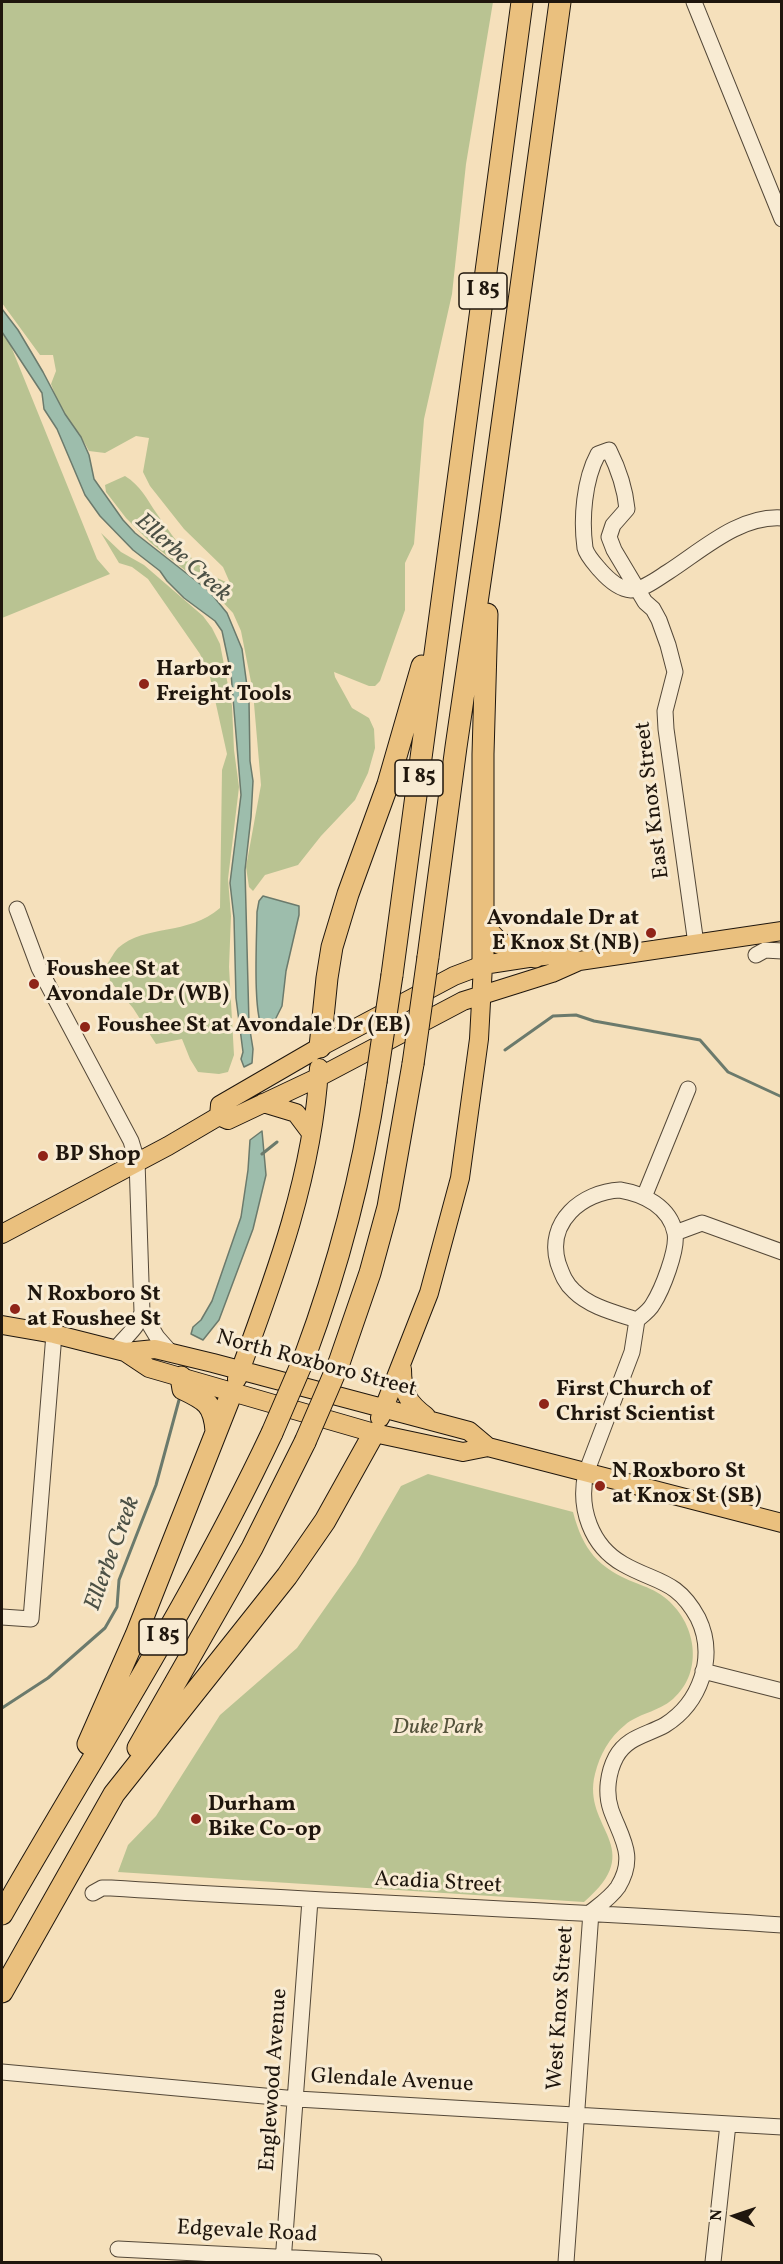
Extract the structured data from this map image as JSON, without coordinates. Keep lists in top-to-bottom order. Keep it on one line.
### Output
{"streets":{"highway":["I 85"],"main road":["North Roxboro Street"],"street":["East Knox Street","Acadia Street","West Knox Street","Englewood Avenue","Glendale Avenue","Edgevale Road"]},"crossings":[["Acadia Street","West Knox Street"],["Acadia Street","Englewood Avenue"],["West Knox Street","Glendale Avenue"],["Englewood Avenue","Glendale Avenue"],["Englewood Avenue","Edgevale Road"]],"water":["Ellerbe Creek"],"parks":["Duke Park"],"places":["Harbor Freight Tools","Avondale Dr at E Knox St (NB)","Foushee St at Avondale Dr (WB)","Foushee St at Avondale Dr (EB)","BP Shop","N Roxboro St at Foushee St","First Church of Christ Scientist","N Roxboro St at Knox St (SB)","Durham Bike Co-op"],"north":"left"}
